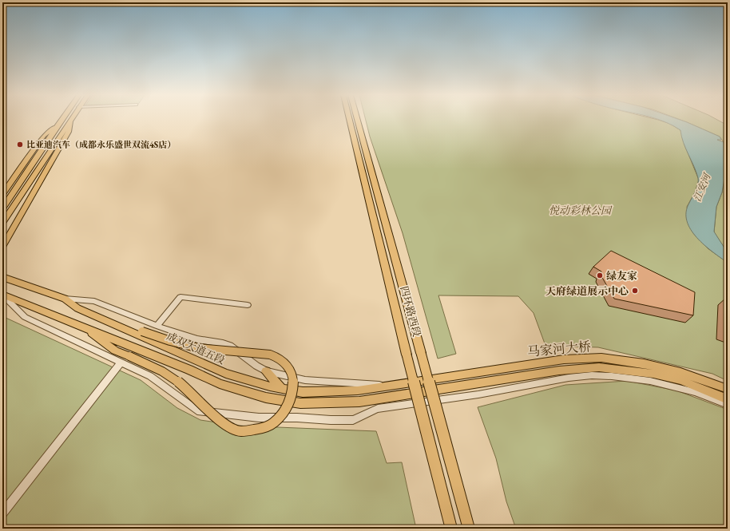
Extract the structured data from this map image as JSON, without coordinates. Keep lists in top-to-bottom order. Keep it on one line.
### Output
{"streets":{"highway":["四环路西段"],"main road":["成双大道五段","马家河大桥"]},"crossings":[["成双大道五段","马家河大桥"]],"water":["江安河"],"parks":["悦动彩林公园"],"places":["比亚迪汽车（成都永乐盛世双流4S店）","绿友家","天府绿道展示中心"]}
